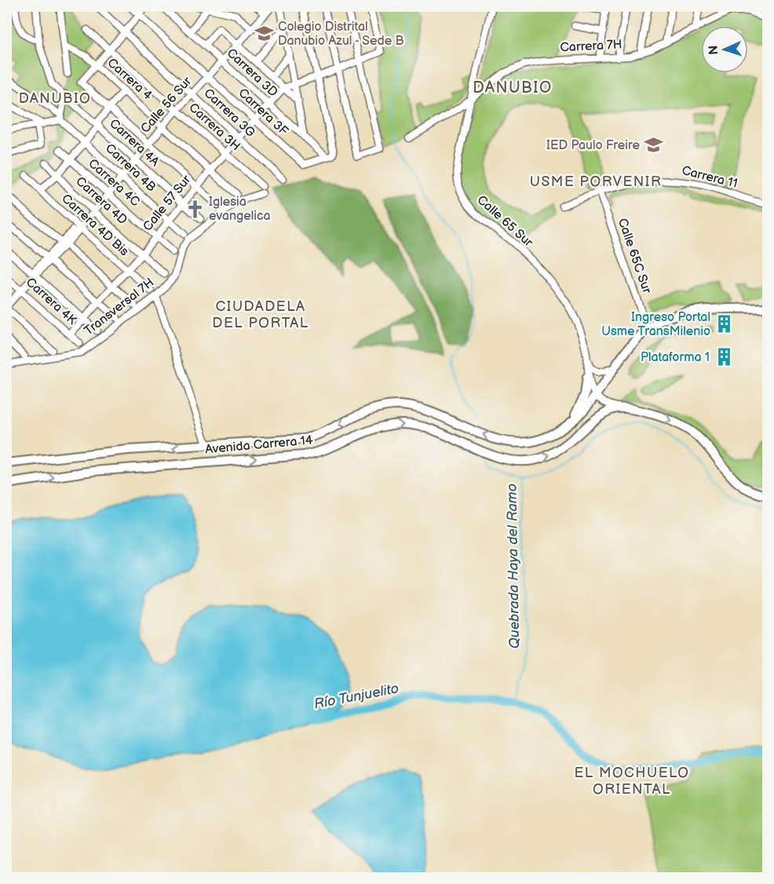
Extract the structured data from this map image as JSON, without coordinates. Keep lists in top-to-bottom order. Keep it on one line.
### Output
{"streets":{"main road":["Avenida Carrera 14"],"street":["Carrera 7H","Carrera 3D","Carrera 4","Calle 56 Sur","Carrera 3F","Carrera 3G","Carrera 3H","Carrera 4A","Carrera 4B","Carrera 11","Carrera 4C","Carrera 4D","Calle 57 Sur","Calle 65 Sur","Carrera 4D Bis","Calle 65C Sur","Carrera 4K","Transversal 7H"]},"crossings":[["Carrera 7H","Calle 65 Sur"],["Carrera 3D","Calle 56 Sur"],["Carrera 3D","Carrera 3F"],["Carrera 3D","Calle 57 Sur"],["Carrera 4","Calle 56 Sur"],["Carrera 4","Calle 57 Sur"],["Calle 56 Sur","Carrera 3F"],["Calle 56 Sur","Carrera 3G"],["Calle 56 Sur","Carrera 3H"],["Calle 56 Sur","Carrera 4A"],["Calle 56 Sur","Carrera 4B"],["Calle 56 Sur","Carrera 4C"],["Calle 56 Sur","Carrera 4D"],["Calle 56 Sur","Carrera 4D Bis"],["Calle 56 Sur","Carrera 4K"],["Carrera 3F","Calle 57 Sur"],["Carrera 3G","Calle 57 Sur"],["Carrera 3H","Calle 57 Sur"],["Carrera 3H","Transversal 7H"],["Carrera 4A","Calle 57 Sur"],["Carrera 4B","Calle 57 Sur"],["Carrera 11","Calle 65C Sur"],["Carrera 4C","Calle 57 Sur"],["Carrera 4D","Calle 57 Sur"],["Calle 57 Sur","Carrera 4D Bis"],["Calle 57 Sur","Carrera 4K"],["Calle 65 Sur","Avenida Carrera 14"],["Carrera 4D Bis","Transversal 7H"],["Calle 65C Sur","Avenida Carrera 14"]],"districts":["DANUBIO","DANUBIO","USME PORVENIR","CIUDADELA DEL PORTAL","EL MOCHUELO ORIENTAL"],"water":["Quebrada Haya del Ramo","Río Tunjuelito"],"places":{"school or university":["Colegio Distrital Danubio Azul - Sede B","IED Paulo Freire"],"church":["Iglesia evangelica"],"building":["Ingreso Portal Usme TransMilenio","Plataforma 1"]},"north":"left"}
